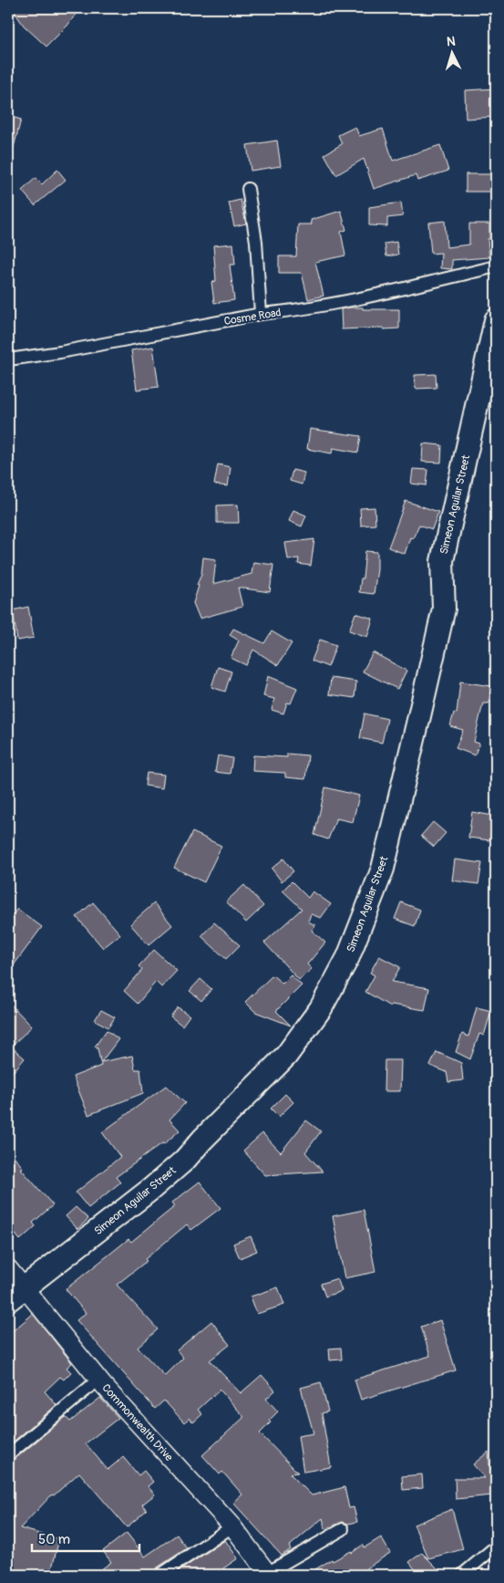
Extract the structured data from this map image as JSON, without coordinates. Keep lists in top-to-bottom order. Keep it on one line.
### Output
{"streets":{"highway":["Simeon Aguilar Street"],"street":["Cosme Road","Commonwealth Drive"]},"crossings":[["Simeon Aguilar Street","Commonwealth Drive"]],"scale_bar":"50 m","north":"top"}
